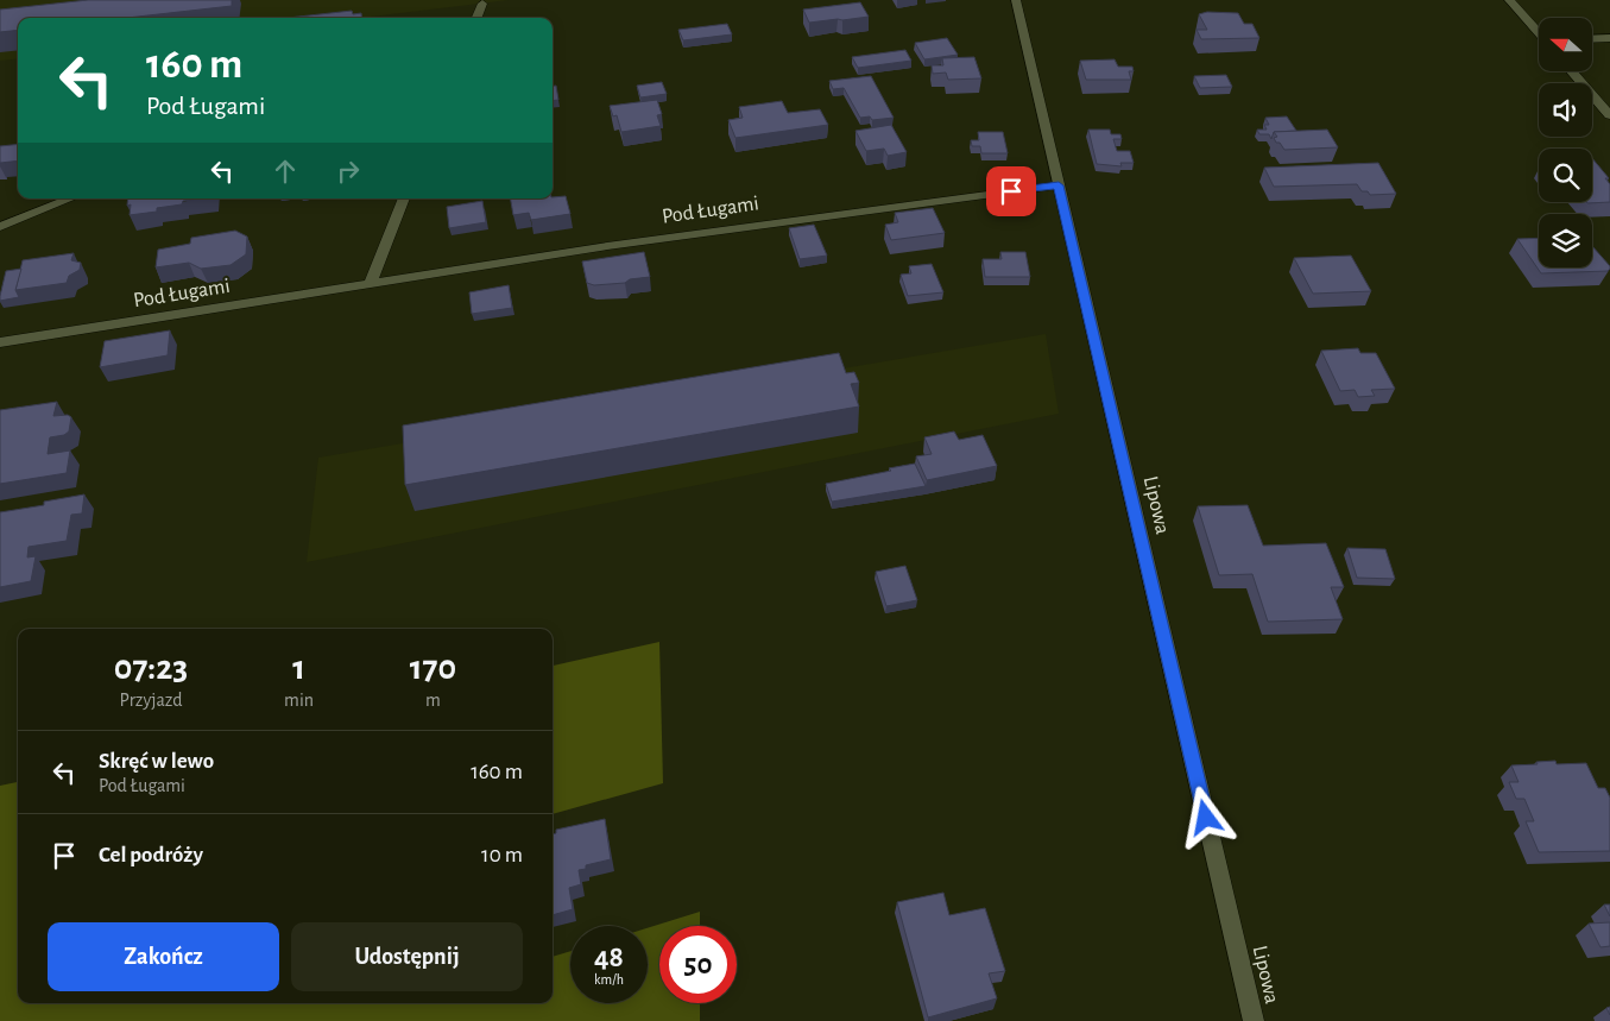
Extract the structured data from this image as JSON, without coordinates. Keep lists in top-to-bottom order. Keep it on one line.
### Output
{"streets":{"street":["Pod Ługami","Lipowa"]},"crossings":[["Pod Ługami","Lipowa"]],"north":"left","page":{"turn":["160 m","Pod Ługami"],"eta":["07:23","Przyjazd","1","min","170","m"],"list":[{"name":"Skręć w lewo","note":"Pod Ługami","value":"160 m"},{"name":"Cel podróży","value":"10 m"}],"buttons":["Zakończ","Udostępnij"],"speed":"48 km/h","limit":"50"}}
